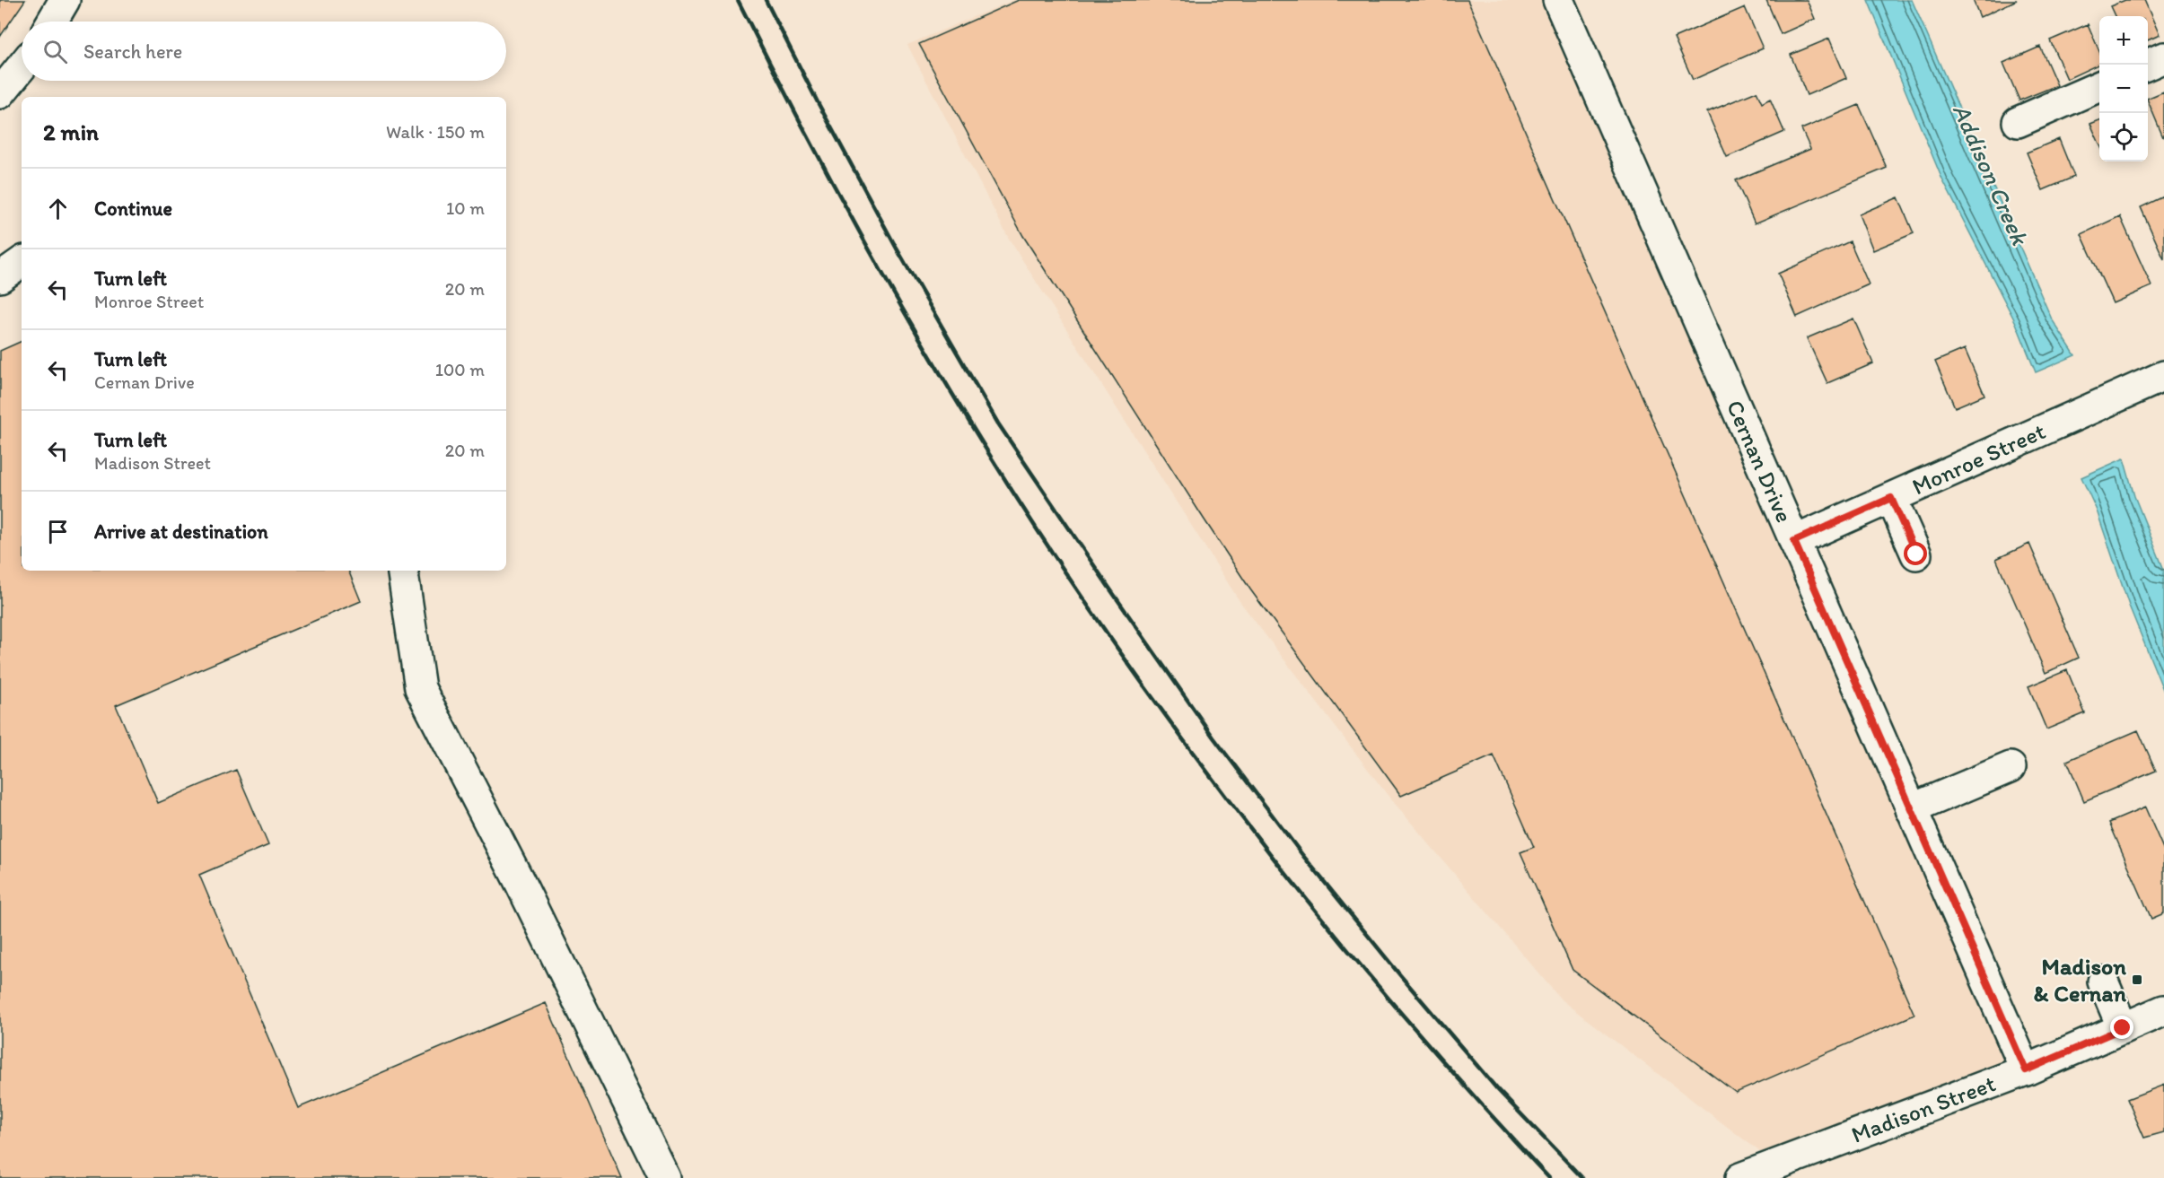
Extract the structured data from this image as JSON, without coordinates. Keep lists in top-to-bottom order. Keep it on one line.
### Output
{"streets":{"street":["Monroe Street","Cernan Drive","Madison Street"]},"crossings":[["Monroe Street","Cernan Drive"],["Cernan Drive","Madison Street"]],"water":["Addison Creek"],"places":{"transit":["Madison & Cernan"]},"page":{"map_buttons":["+","−"],"search":"Search here","heading":["2 min","Walk · 150 m"],"list":[["Continue","10 m"],["Turn left","Monroe Street","20 m"],["Turn left","Cernan Drive","100 m"],["Turn left","Madison Street","20 m"],"Arrive at destination"]}}
